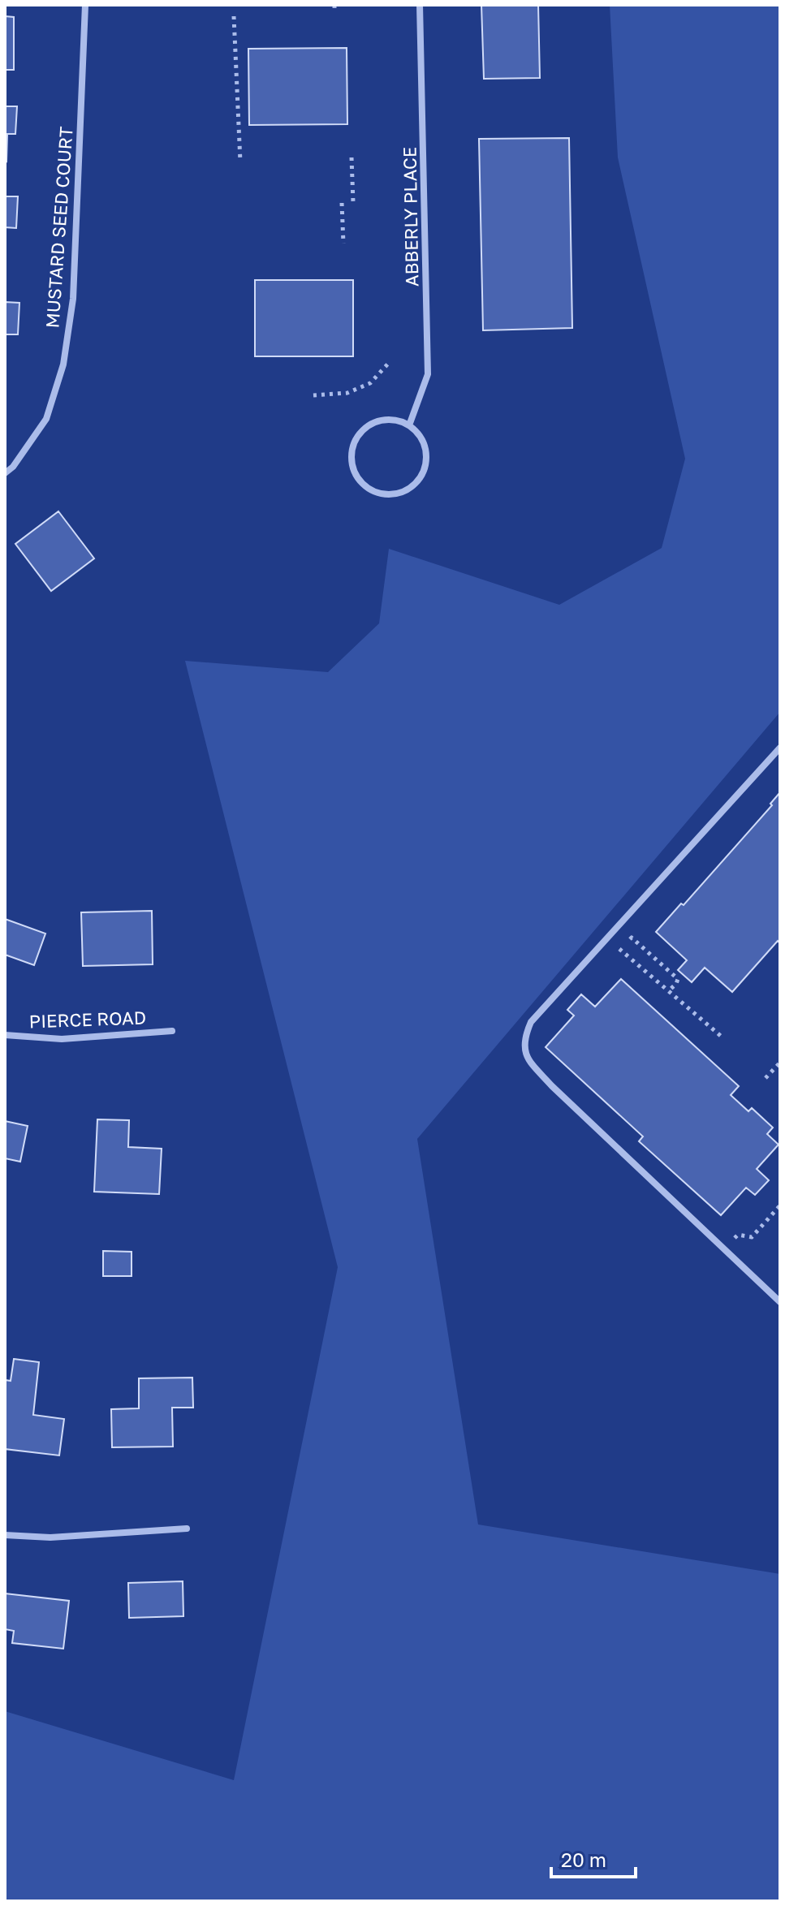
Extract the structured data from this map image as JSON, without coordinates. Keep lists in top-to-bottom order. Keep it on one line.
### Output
{"streets":{"street":["ABBERLY PLACE","MUSTARD SEED COURT","PIERCE ROAD"]},"scale_bar":"20 m"}
